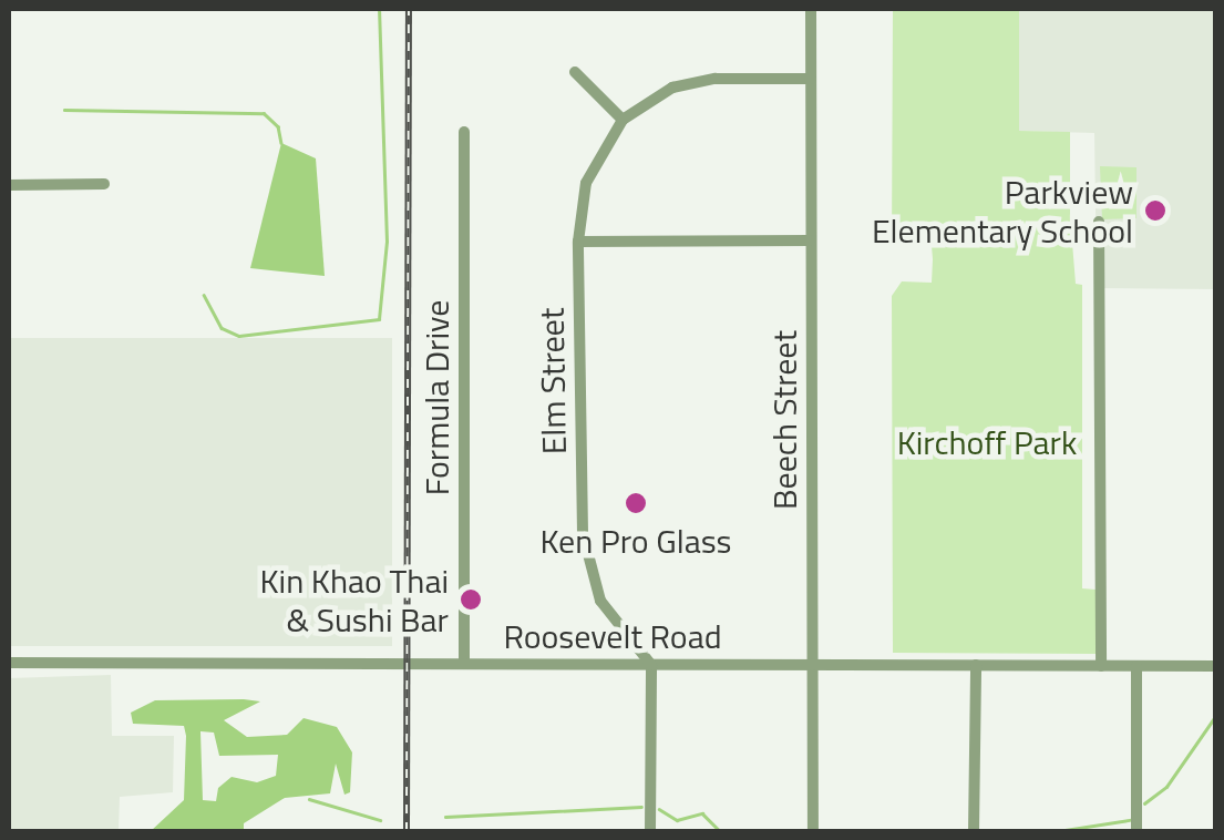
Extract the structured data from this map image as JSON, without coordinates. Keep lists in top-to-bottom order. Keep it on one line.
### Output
{"streets":{"street":["Elm Street","Formula Drive","Beech Street","Roosevelt Road"]},"crossings":[["Elm Street","Beech Street"],["Elm Street","Roosevelt Road"],["Formula Drive","Roosevelt Road"],["Beech Street","Roosevelt Road"]],"parks":["Kirchoff Park"],"places":["Parkview Elementary School","Ken Pro Glass","Kin Khao Thai & Sushi Bar"]}
